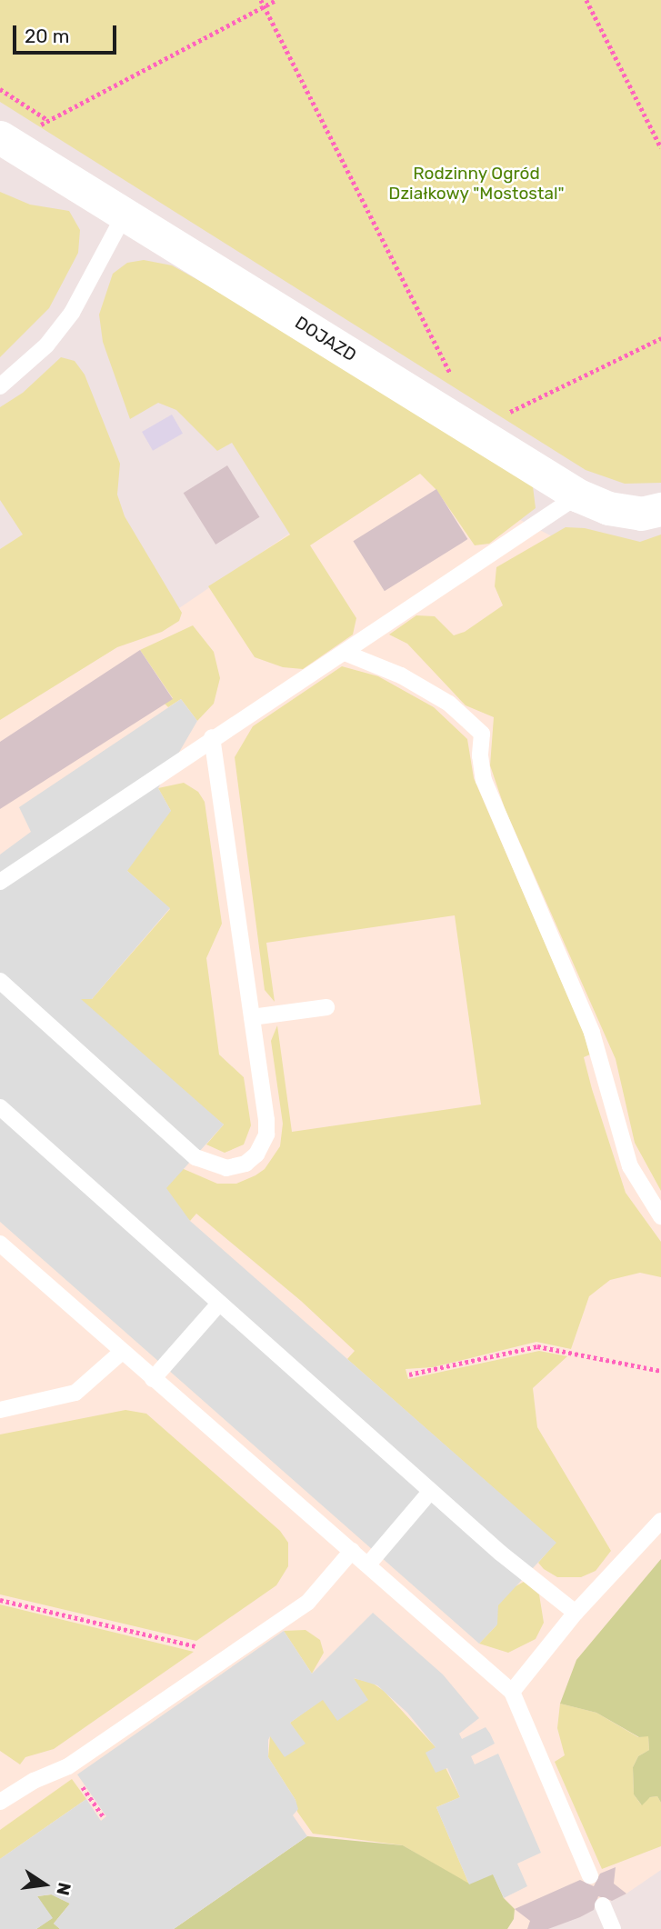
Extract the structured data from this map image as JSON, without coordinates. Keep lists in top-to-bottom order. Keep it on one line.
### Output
{"streets":{"street":["DOJAZD"]},"parks":["Rodzinny Ogród Działkowy \"Mostostal\""],"scale_bar":"20 m","north":"right"}
